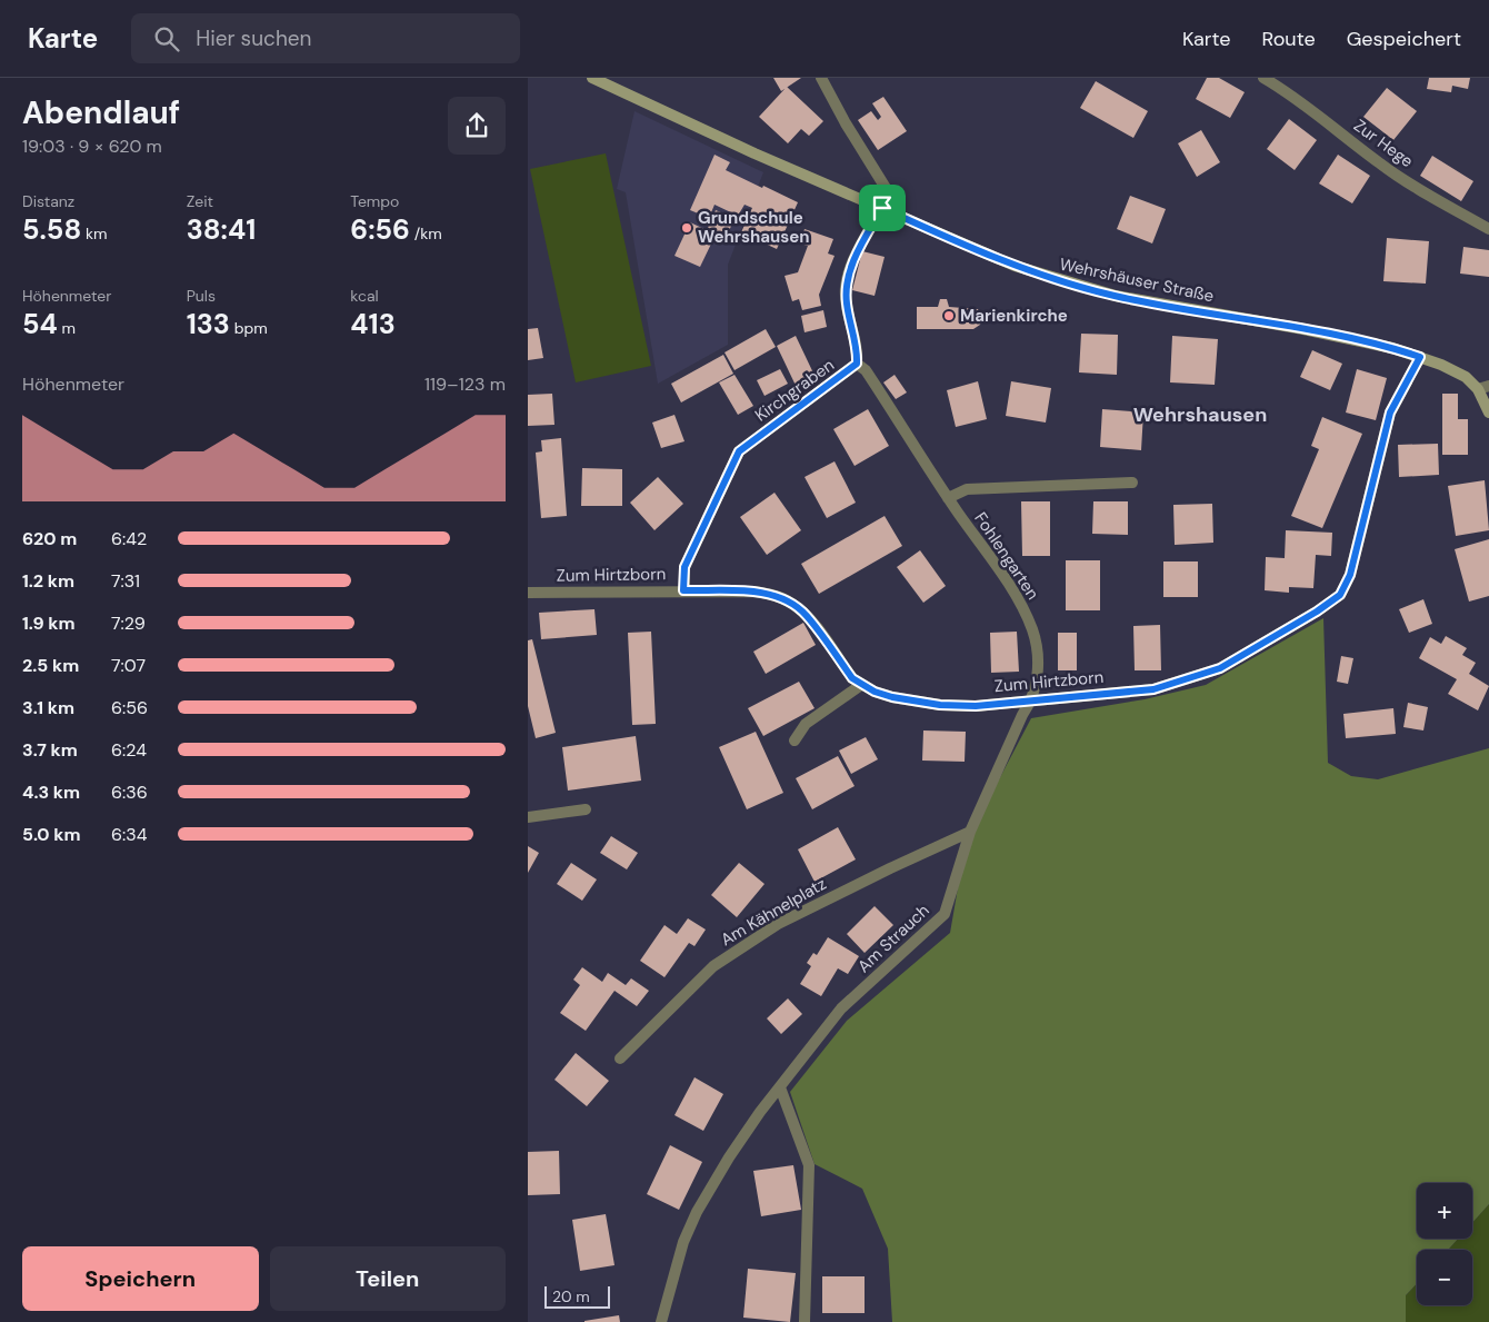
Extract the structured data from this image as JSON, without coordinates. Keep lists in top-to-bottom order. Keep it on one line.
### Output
{"streets":{"street":["Zur Hege","Wehrshäuser Straße","Kirchgraben","Fohlengarten","Zum Hirtzborn","Am Kähnelplatz","Am Strauch"]},"crossings":[["Wehrshäuser Straße","Kirchgraben"],["Wehrshäuser Straße","Zum Hirtzborn"],["Kirchgraben","Fohlengarten"],["Kirchgraben","Zum Hirtzborn"],["Fohlengarten","Zum Hirtzborn"],["Fohlengarten","Am Strauch"],["Zum Hirtzborn","Am Strauch"],["Am Kähnelplatz","Am Strauch"]],"districts":["Wehrshausen"],"places":["Grundschule Wehrshausen","Marienkirche"],"scale_bar":"20 m","page":{"header":"Karte","search":"Hier suchen","nav":["Karte","Route","Gespeichert"],"heading":["Abendlauf","19:03 · 9 × 620 m"],"stats":[["Distanz","5.58 km"],["Zeit","38:41"],["Tempo","6:56 /km"],["Höhenmeter","54 m"],["Puls","133 bpm"],["kcal","413"]],"chart":["Höhenmeter","119–123 m"],"list":[{"name":"620 m","note":"6:42"},{"name":"1.2 km","note":"7:31"},{"name":"1.9 km","note":"7:29"},{"name":"2.5 km","note":"7:07"},{"name":"3.1 km","note":"6:56"},{"name":"3.7 km","note":"6:24"},{"name":"4.3 km","note":"6:36"},{"name":"5.0 km","note":"6:34"}],"map_buttons":["+","−"],"buttons":["Speichern","Teilen"],"scale":"20 m"}}
